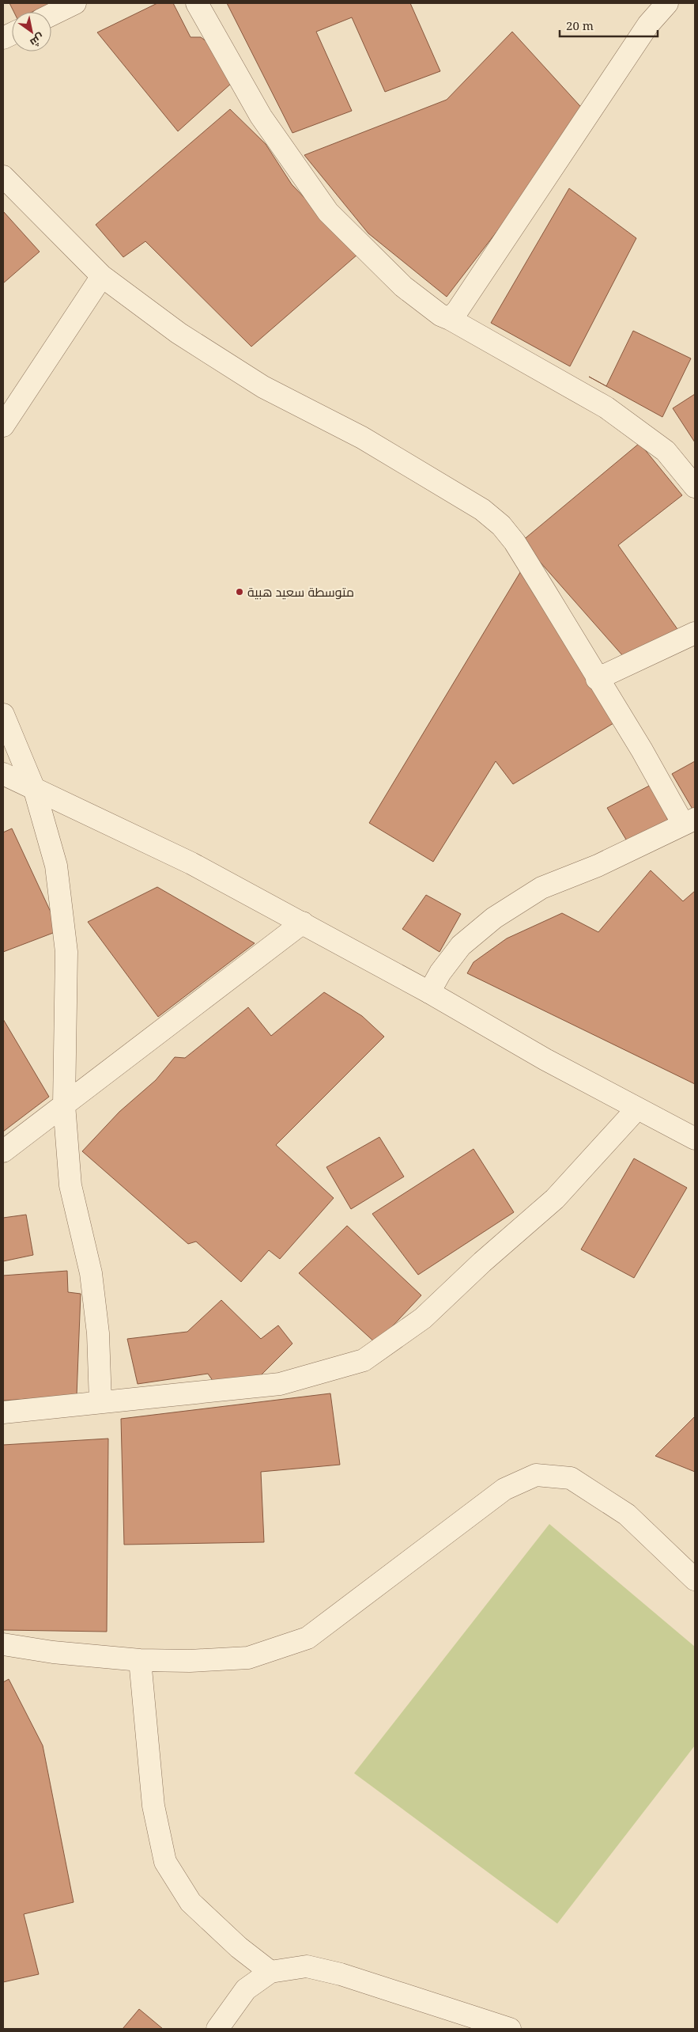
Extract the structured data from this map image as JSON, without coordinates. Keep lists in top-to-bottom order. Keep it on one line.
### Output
{"places":["متوسطة سعيد هبية"],"scale_bar":"20 m","north":"bottom right"}
